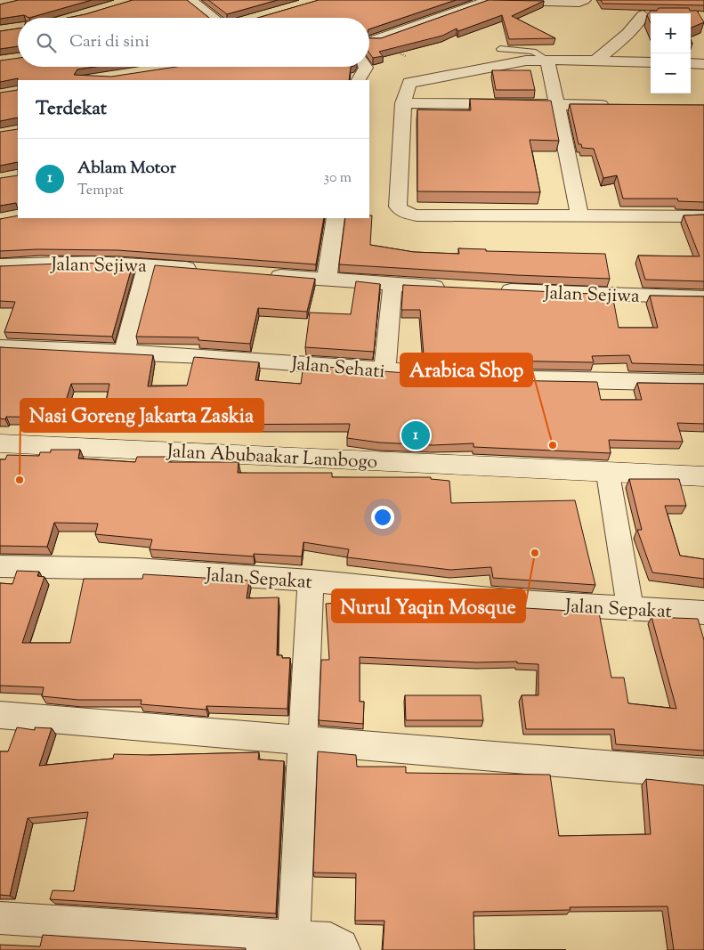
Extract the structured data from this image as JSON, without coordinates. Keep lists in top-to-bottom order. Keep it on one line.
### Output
{"streets":{"street":["Jalan Sejiwa","Jalan Sehati","Jalan Abubaakar Lambogo","Jalan Sepakat"]},"places":["Arabica Shop","Nasi Goreng Jakarta Zaskia","Nurul Yaqin Mosque"],"page":{"map_buttons":["+","−"],"search":"Cari di sini","heading":"Terdekat","list":[{"mark":"1","name":"Ablam Motor","note":"Tempat","value":"30 m"}],"pins":"1"}}
